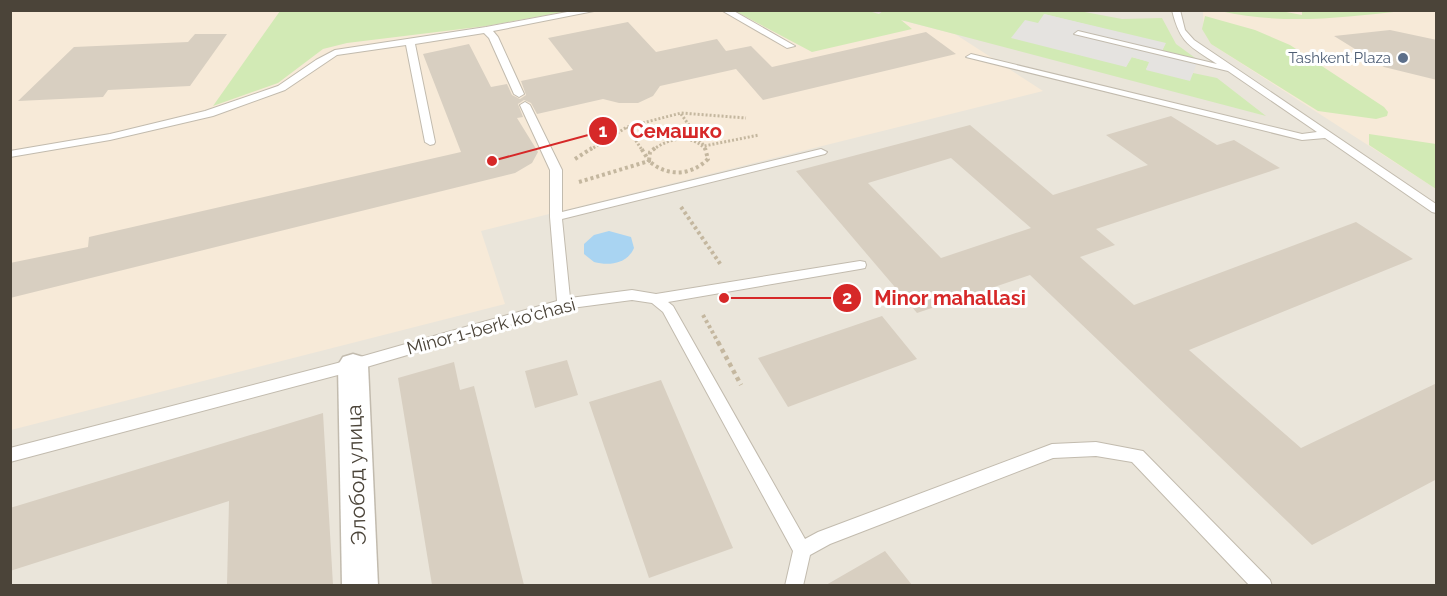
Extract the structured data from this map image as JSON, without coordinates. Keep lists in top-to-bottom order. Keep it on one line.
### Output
{"streets":{"street":["Элобод улица"],"lane":["Minor 1-berk ko'chasi"]},"crossings":[["Minor 1-berk ko'chasi","Элобод улица"]],"places":["Tashkent Plaza","Семашко","Minor mahallasi"]}
